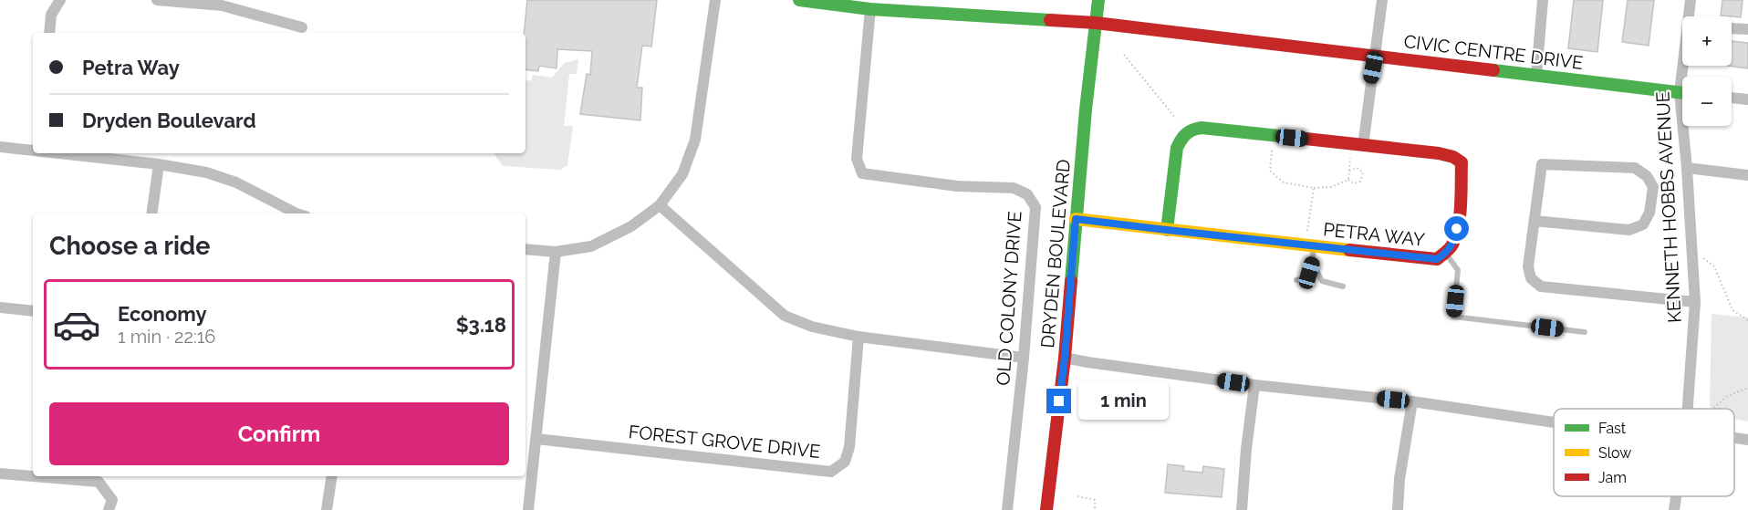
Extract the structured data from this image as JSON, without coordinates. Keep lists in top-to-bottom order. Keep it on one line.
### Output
{"streets":{"street":["CIVIC CENTRE DRIVE","KENNETH HOBBS AVENUE","PETRA WAY","DRYDEN BOULEVARD","OLD COLONY DRIVE","FOREST GROVE DRIVE"]},"crossings":[["CIVIC CENTRE DRIVE","DRYDEN BOULEVARD"],["CIVIC CENTRE DRIVE","OLD COLONY DRIVE"],["PETRA WAY","DRYDEN BOULEVARD"]],"legend":["Fast","Slow","Jam"],"page":{"map_buttons":["+","−"],"banner":["Petra Way","Dryden Boulevard"],"heading":"Choose a ride","list":[{"name":"Economy","note":"1 min · 22:16","value":"$3.18"}],"bubble":"1 min","buttons":"Confirm"}}
